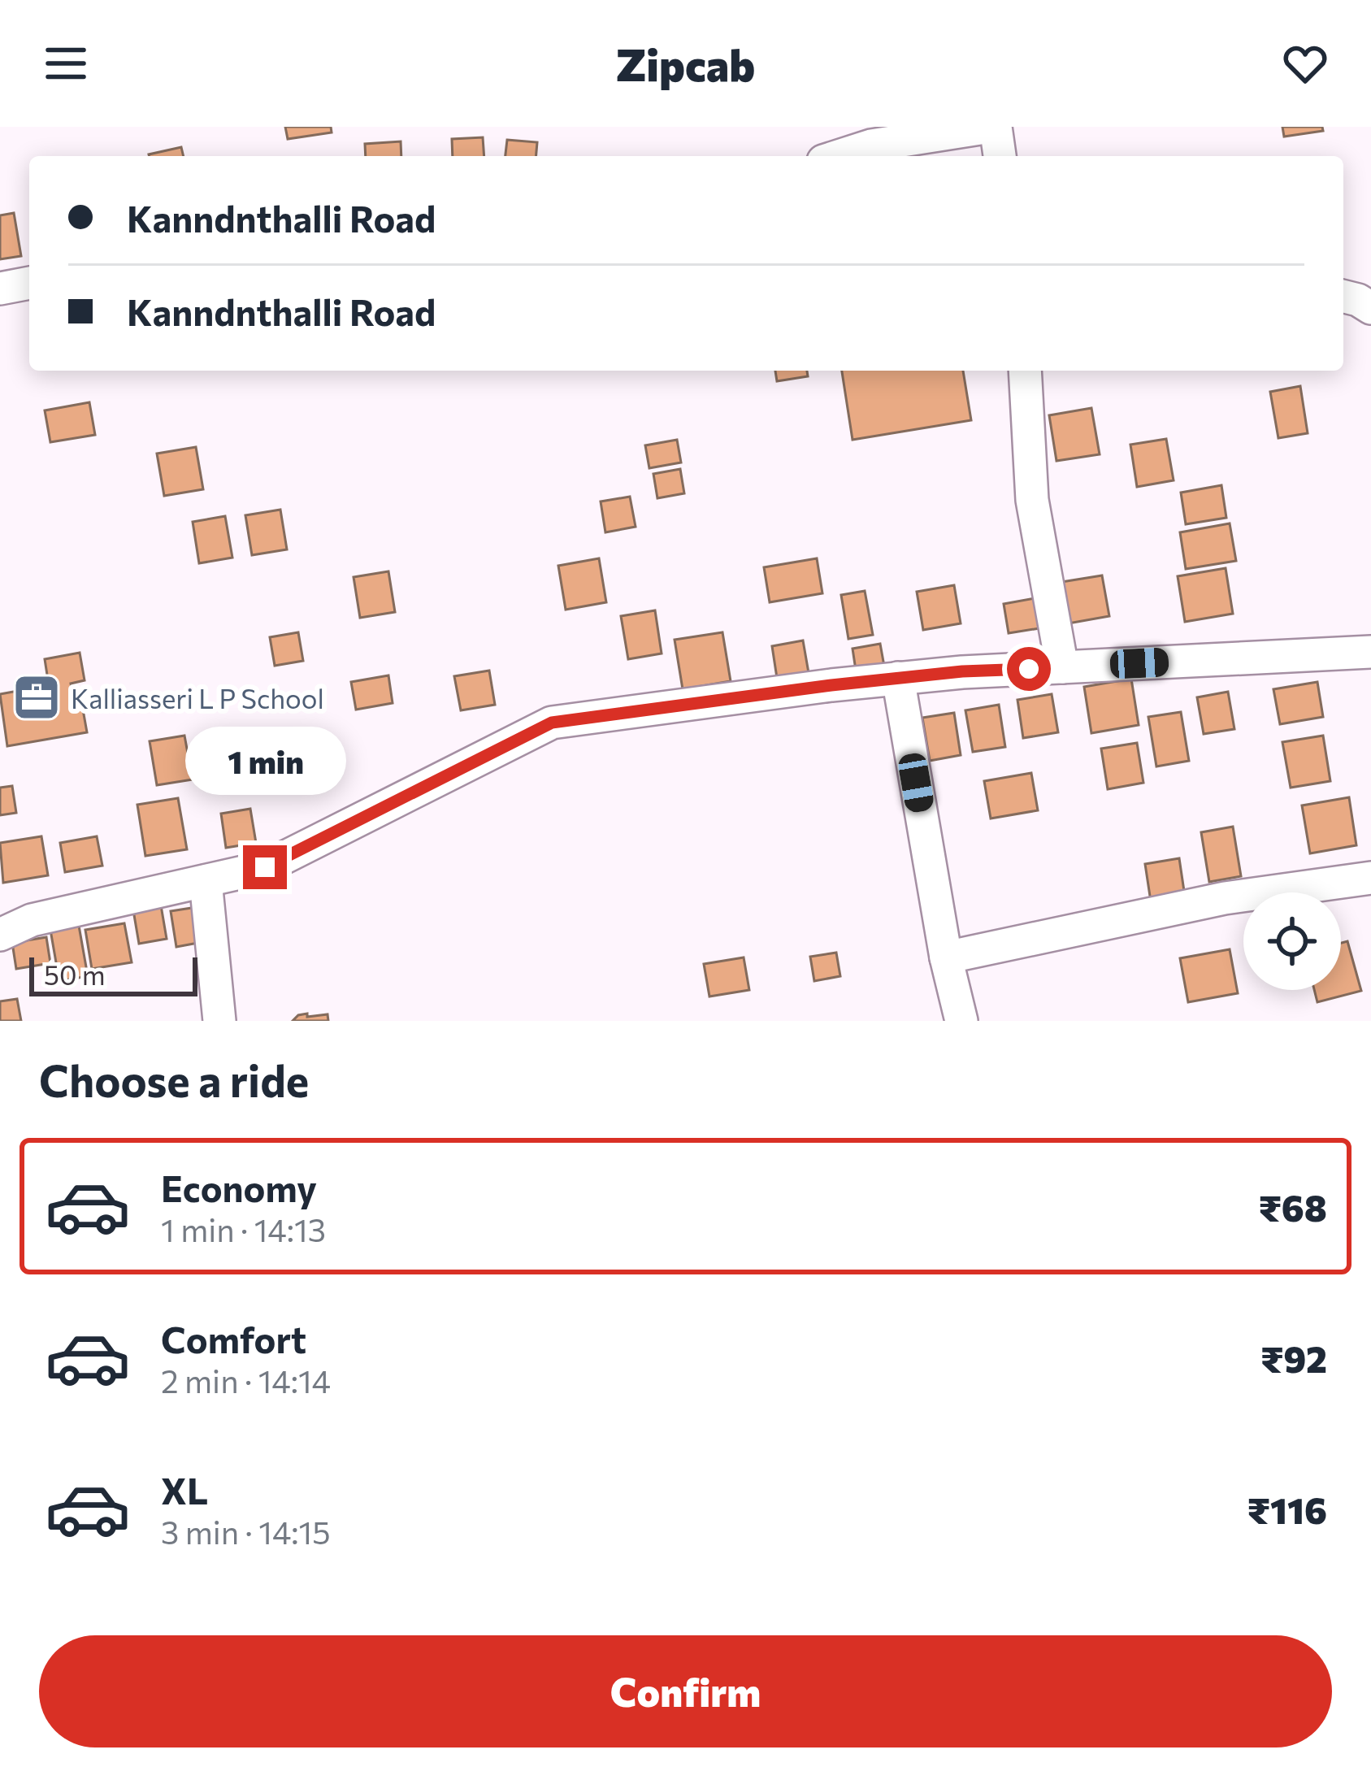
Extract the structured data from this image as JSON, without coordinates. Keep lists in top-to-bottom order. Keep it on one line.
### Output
{"places":{"office":["Kalliasseri L P School"]},"scale_bar":"50 m","page":{"header":"Zipcab","banner":["Kanndnthalli Road","Kanndnthalli Road"],"bubble":"1 min","scale":"50 m","heading":"Choose a ride","list":[{"name":"Economy","note":"1 min · 14:13","value":"₹68"},{"name":"Comfort","note":"2 min · 14:14","value":"₹92"},{"name":"XL","note":"3 min · 14:15","value":"₹116"}],"buttons":"Confirm"}}
